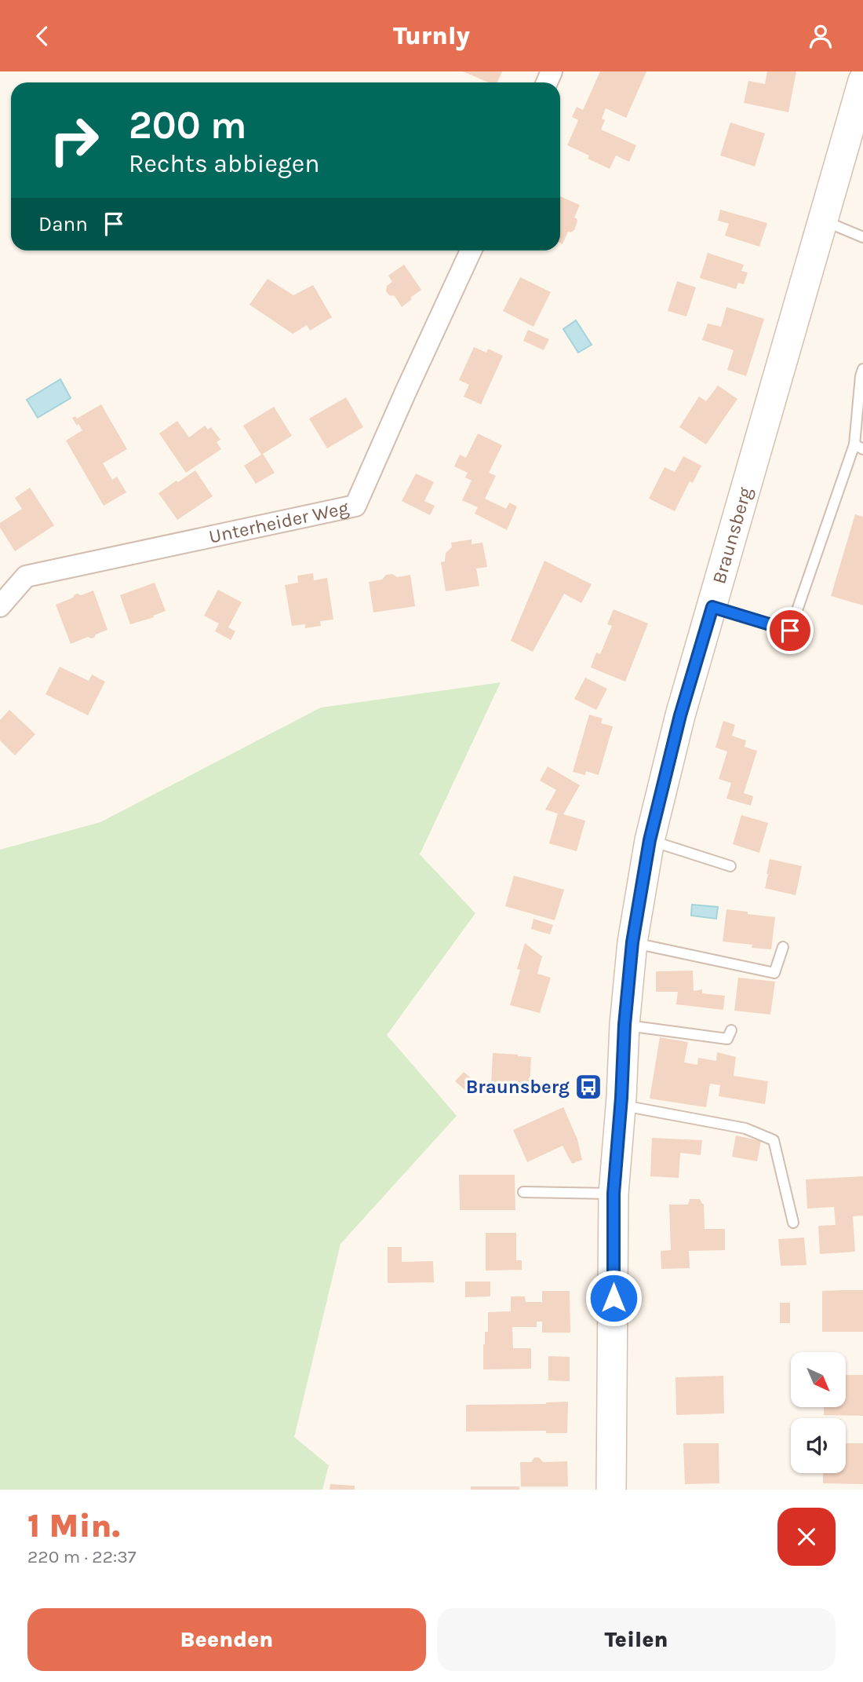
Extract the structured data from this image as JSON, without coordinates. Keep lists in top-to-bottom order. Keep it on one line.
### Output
{"streets":{"main road":["Braunsberg"],"street":["Unterheider Weg"]},"places":{"bus stop":["Braunsberg"]},"north":"bottom right","page":{"header":"Turnly","turn":["200 m","Rechts abbiegen"],"then":"Dann","heading":["1 Min.","220 m · 22:37"],"buttons":["Beenden","Teilen"]}}
